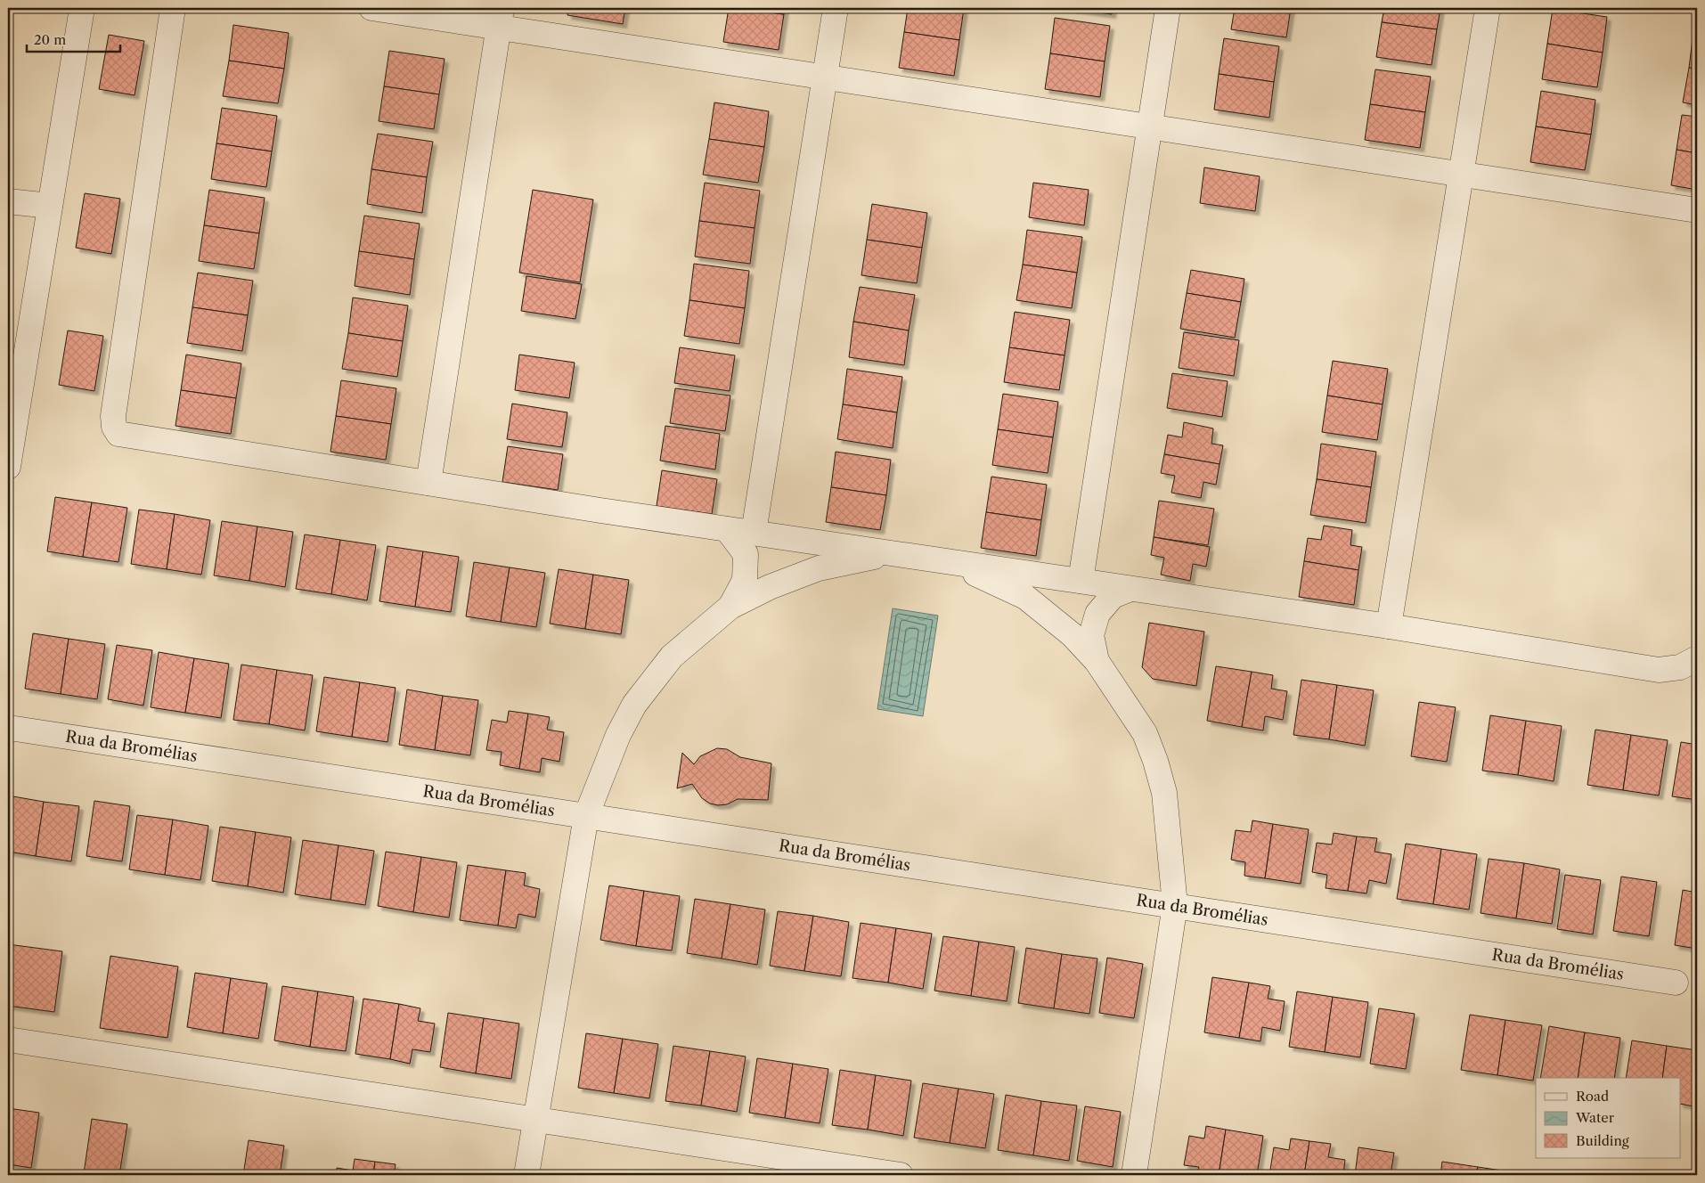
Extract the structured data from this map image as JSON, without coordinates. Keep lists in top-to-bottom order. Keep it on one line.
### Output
{"streets":{"street":["Rua da Bromélias"]},"legend":["Road","Water","Building"],"scale_bar":"20 m"}
